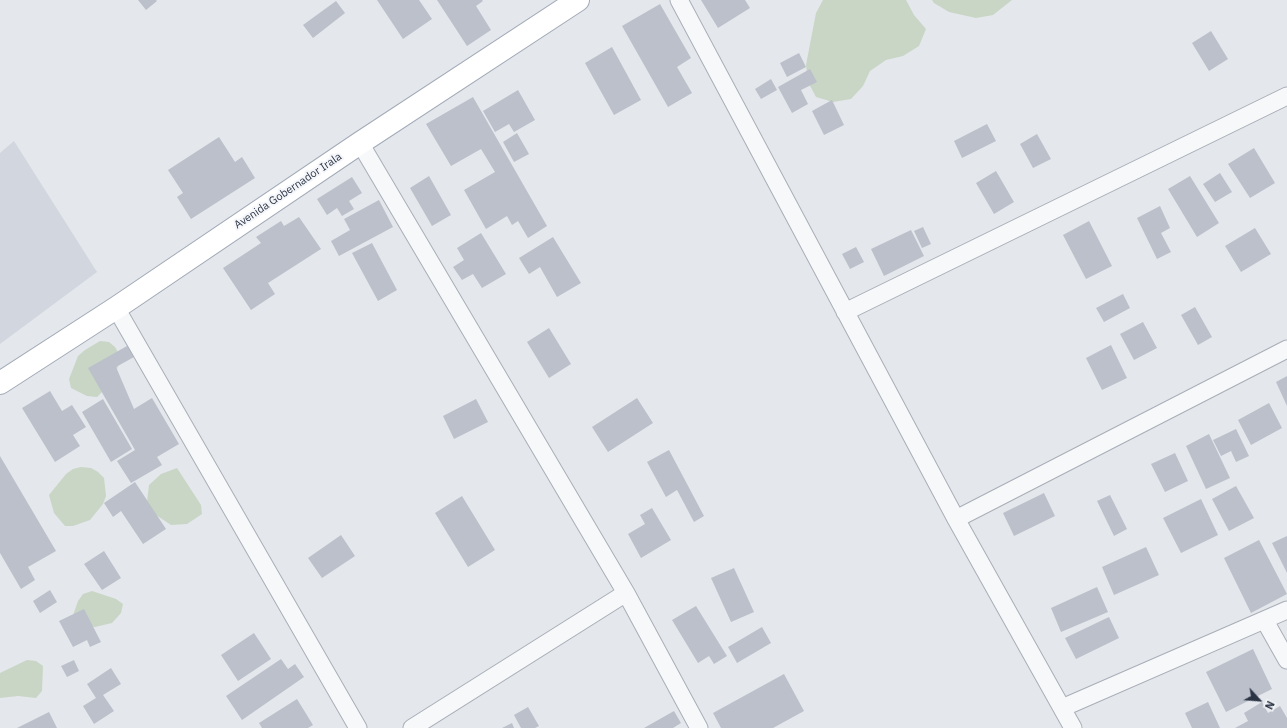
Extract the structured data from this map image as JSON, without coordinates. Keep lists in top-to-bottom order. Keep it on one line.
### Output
{"streets":{"main road":["Avenida Gobernador Irala"]},"north":"bottom right"}
